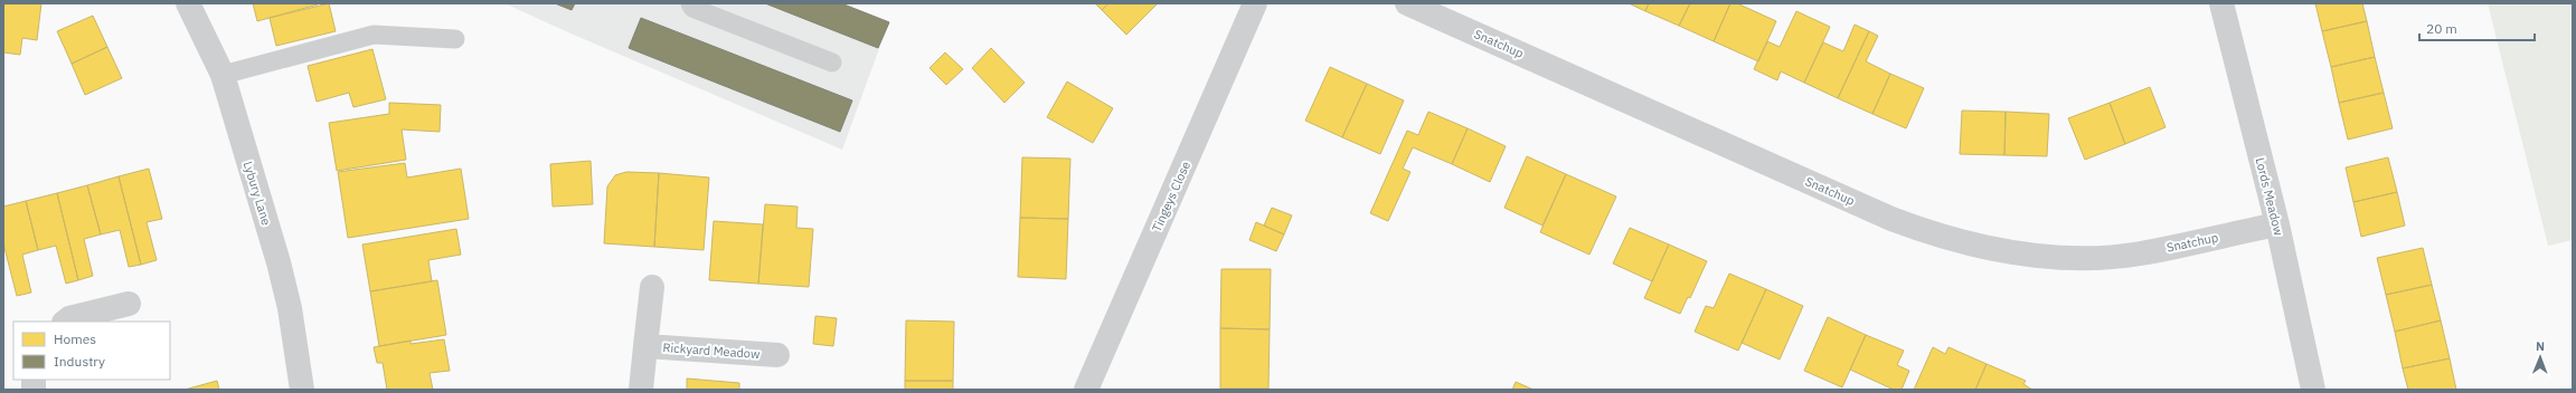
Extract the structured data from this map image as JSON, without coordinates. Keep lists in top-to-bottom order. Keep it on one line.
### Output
{"streets":{"street":["Snatchup","Lybury Lane","Tingeys Close","Lords Meadow","Rickyard Meadow"]},"crossings":[["Snatchup","Lords Meadow"]],"legend":["Homes","Industry"],"scale_bar":"20 m","north":"top"}
